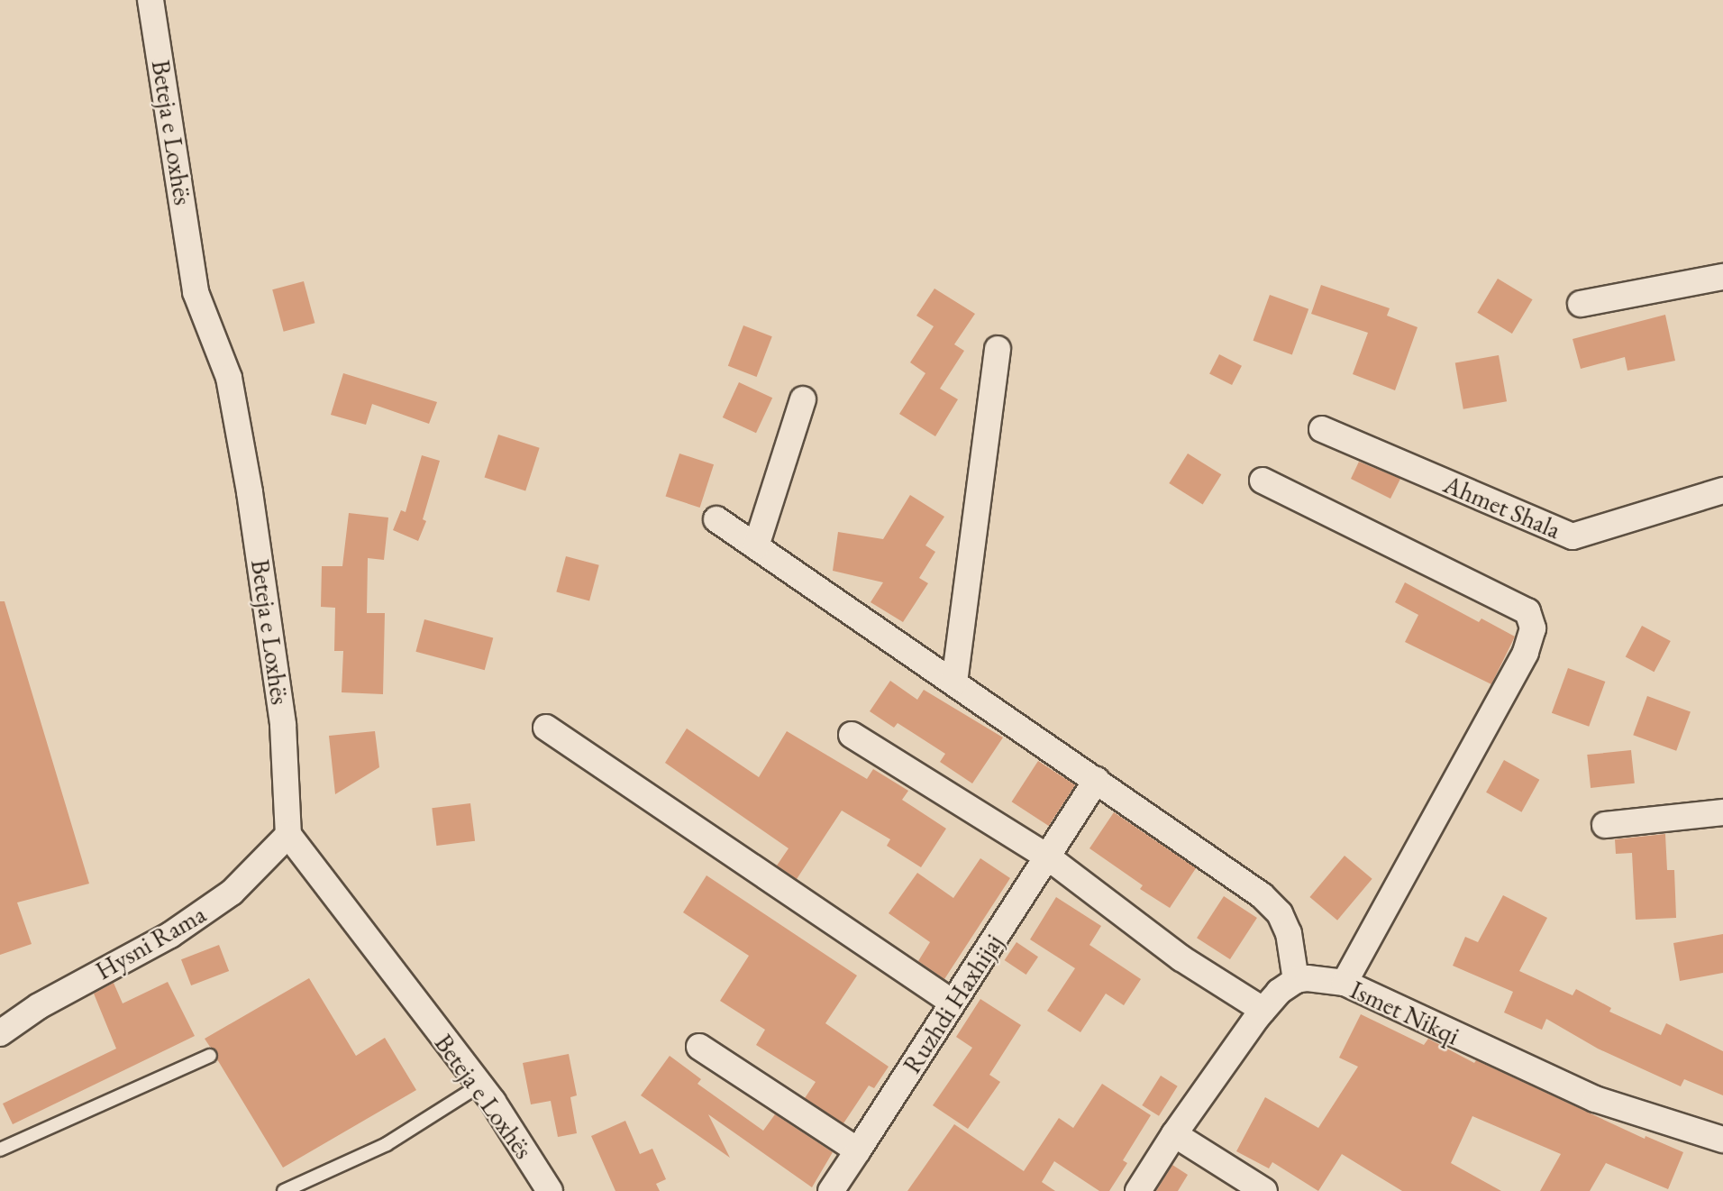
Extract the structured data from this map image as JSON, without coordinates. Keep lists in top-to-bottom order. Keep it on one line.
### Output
{"streets":{"street":["Beteja e Loxhës","Ahmet Shala","Hysni Rama","Ruzhdi Haxhijaj","Ismet Nikqi"]},"crossings":[["Beteja e Loxhës","Hysni Rama"]]}
